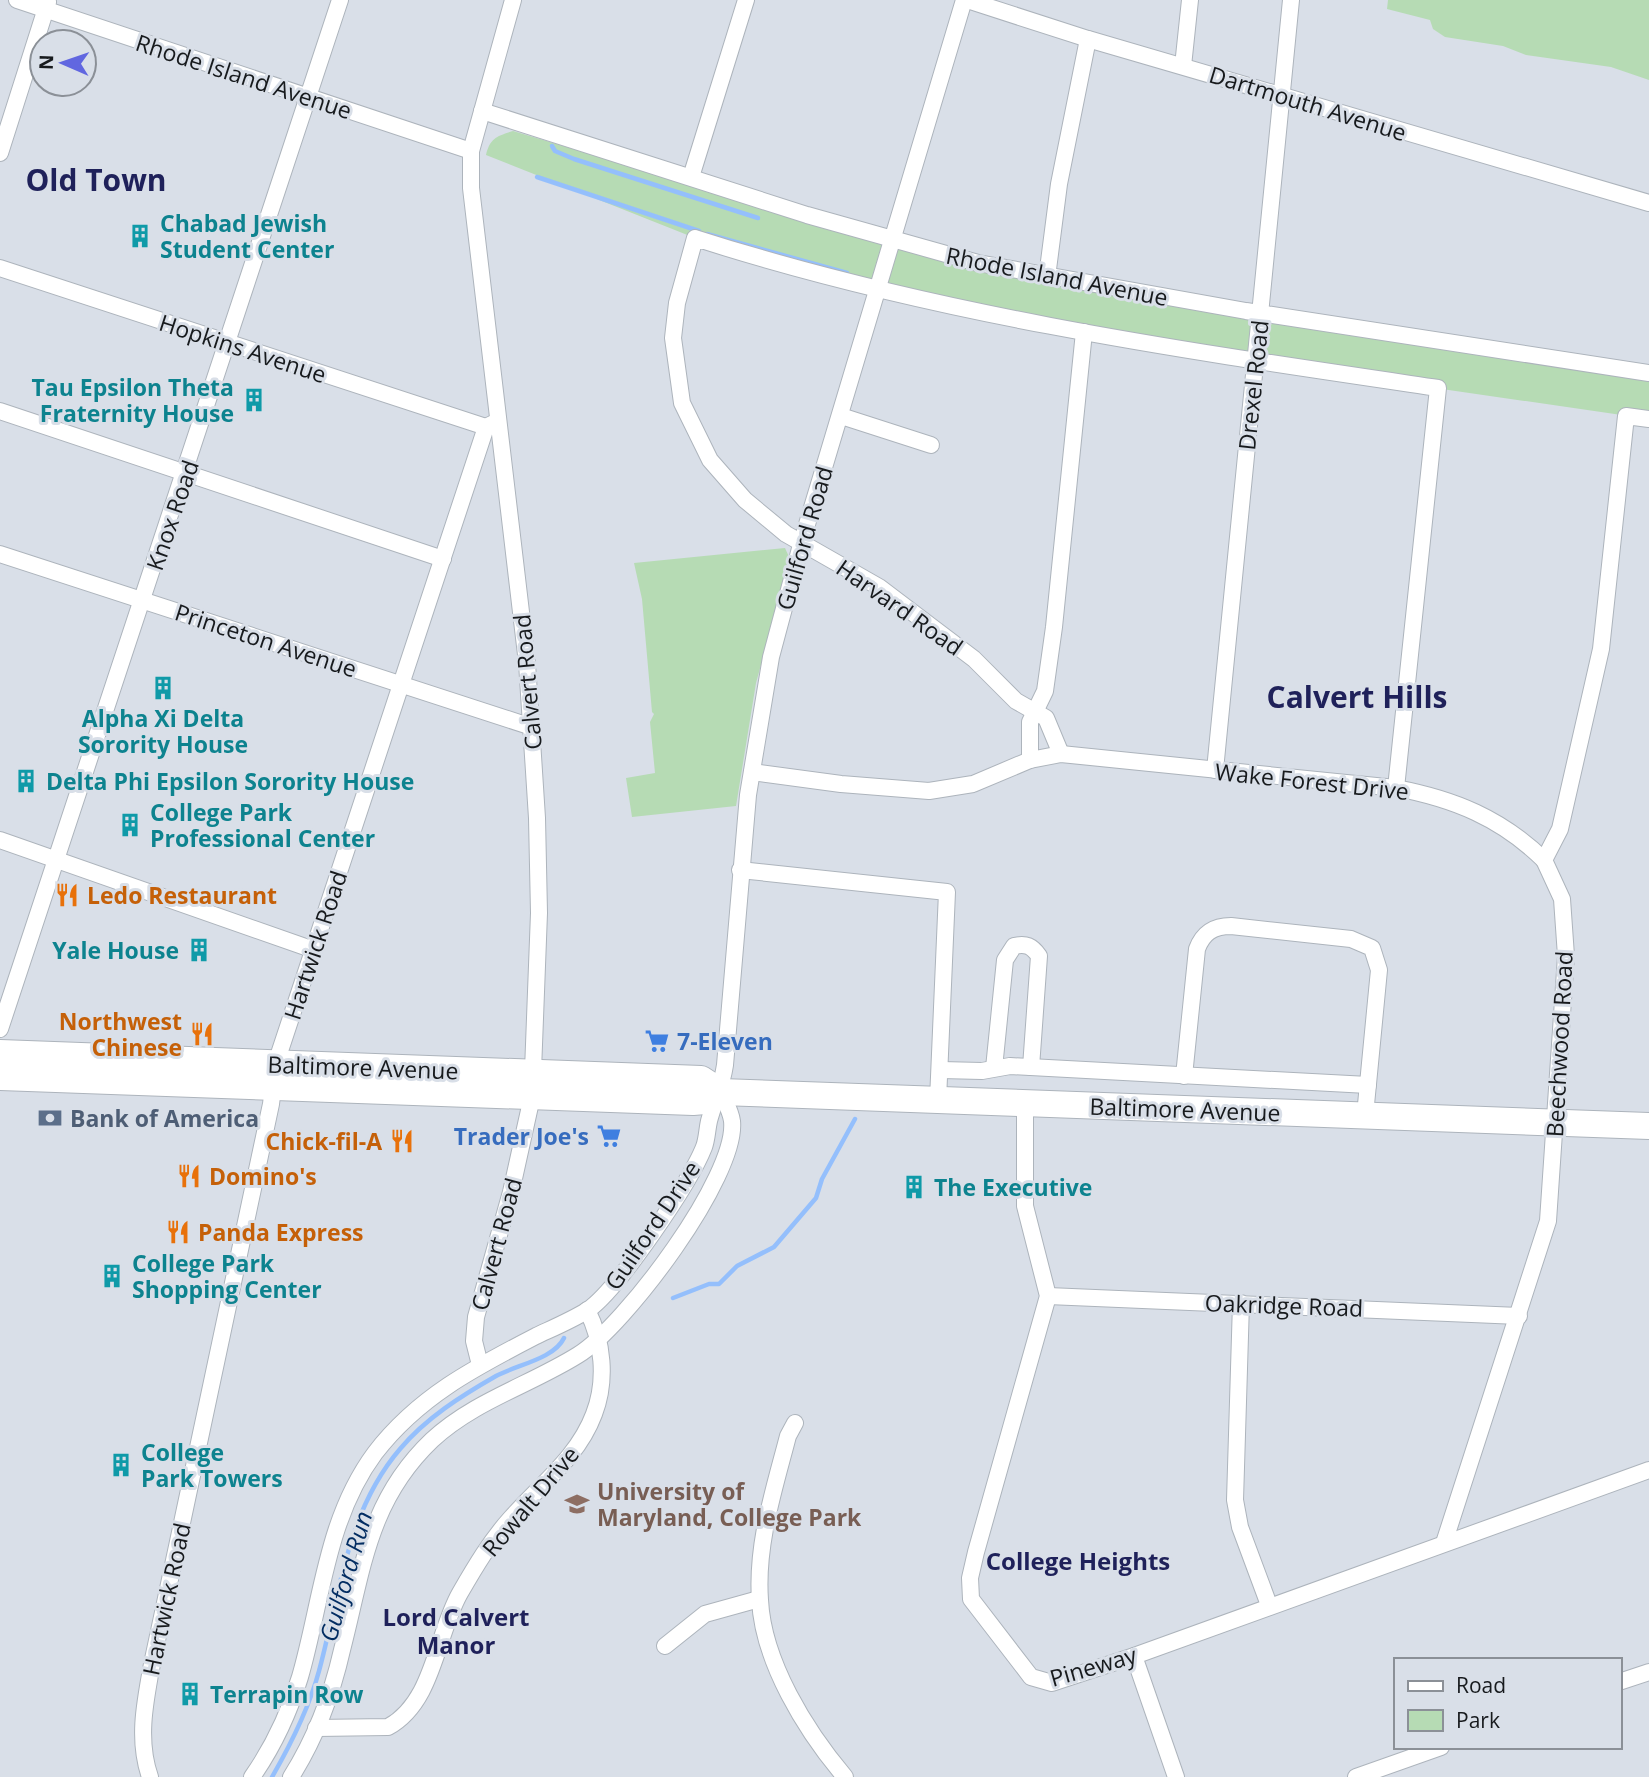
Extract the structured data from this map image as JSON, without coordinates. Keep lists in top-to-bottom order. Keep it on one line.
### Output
{"streets":{"main road":["Baltimore Avenue"],"street":["Rhode Island Avenue","Dartmouth Avenue","Hopkins Avenue","Drexel Road","Knox Road","Guilford Road","Harvard Road","Princeton Avenue","Calvert Road","Wake Forest Drive","Hartwick Road","Beechwood Road","Guilford Drive","Oakridge Road","Rowalt Drive","Pineway"]},"crossings":[["Rhode Island Avenue","Drexel Road"],["Rhode Island Avenue","Knox Road"],["Rhode Island Avenue","Guilford Road"],["Rhode Island Avenue","Calvert Road"],["Dartmouth Avenue","Drexel Road"],["Dartmouth Avenue","Guilford Road"],["Hopkins Avenue","Knox Road"],["Hopkins Avenue","Calvert Road"],["Hopkins Avenue","Hartwick Road"],["Drexel Road","Wake Forest Drive"],["Knox Road","Princeton Avenue"],["Guilford Road","Harvard Road"],["Guilford Road","Baltimore Avenue"],["Guilford Road","Guilford Drive"],["Harvard Road","Wake Forest Drive"],["Princeton Avenue","Calvert Road"],["Princeton Avenue","Hartwick Road"],["Calvert Road","Hartwick Road"],["Calvert Road","Baltimore Avenue"],["Calvert Road","Guilford Drive"],["Wake Forest Drive","Beechwood Road"],["Hartwick Road","Baltimore Avenue"],["Beechwood Road","Baltimore Avenue"],["Beechwood Road","Oakridge Road"],["Beechwood Road","Pineway"],["Baltimore Avenue","Guilford Drive"],["Guilford Drive","Rowalt Drive"],["Oakridge Road","Pineway"]],"districts":["Old Town","Calvert Hills","College Heights","Lord Calvert Manor"],"water":["Guilford Run"],"places":{"building":["Chabad Jewish Student Center","Tau Epsilon Theta Fraternity House","Alpha Xi Delta Sorority House","Delta Phi Epsilon Sorority House","College Park Professional Center","Yale House","The Executive","College Park Shopping Center","College Park Towers","Terrapin Row"],"restaurant":["Ledo Restaurant","Northwest Chinese","Chick-fil-A","Domino's","Panda Express"],"supermarket":["7-Eleven","Trader Joe's"],"bank":["Bank of America"],"school or university":["University of Maryland, College Park"]},"legend":["Road","Park"],"north":"left"}
